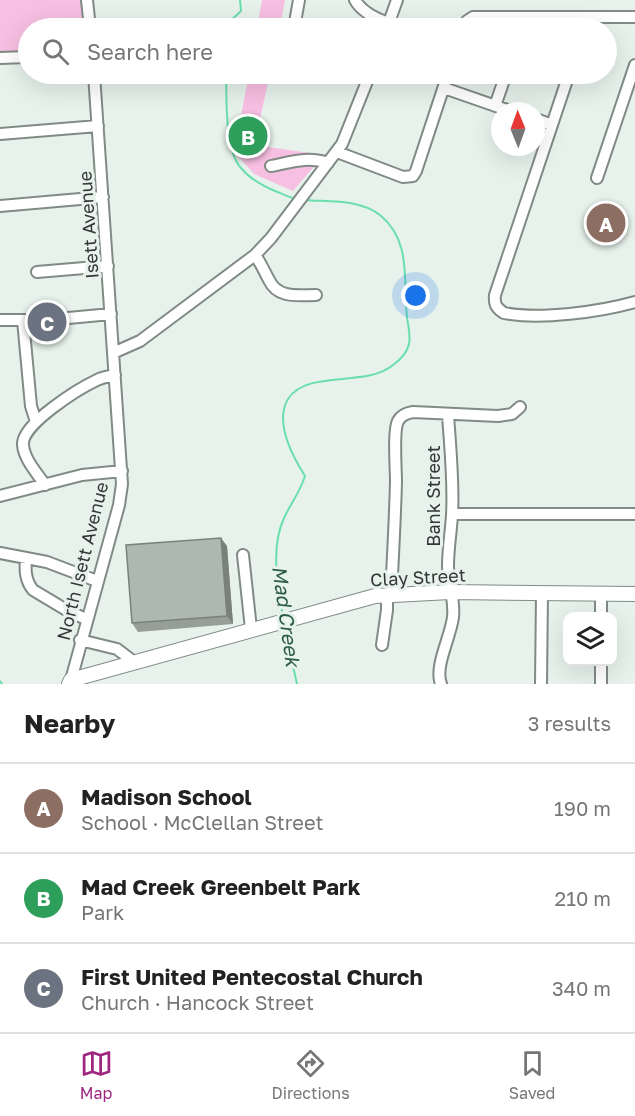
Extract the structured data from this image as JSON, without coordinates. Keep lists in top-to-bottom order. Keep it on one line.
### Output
{"streets":{"main road":["Clay Street"],"street":["Isett Avenue","Bank Street","North Isett Avenue"]},"crossings":[["Isett Avenue","North Isett Avenue"],["Bank Street","Clay Street"],["North Isett Avenue","Clay Street"]],"water":["Mad Creek"],"north":"top","page":{"search":"Search here","pins":["B","A","C"],"heading":["Nearby","3 results"],"list":[{"mark":"A","name":"Madison School","note":"School · McClellan Street","value":"190 m"},{"mark":"B","name":"Mad Creek Greenbelt Park","note":"Park","value":"210 m"},{"mark":"C","name":"First United Pentecostal Church","note":"Church · Hancock Street","value":"340 m"}],"nav":["Map","Directions","Saved"]}}
